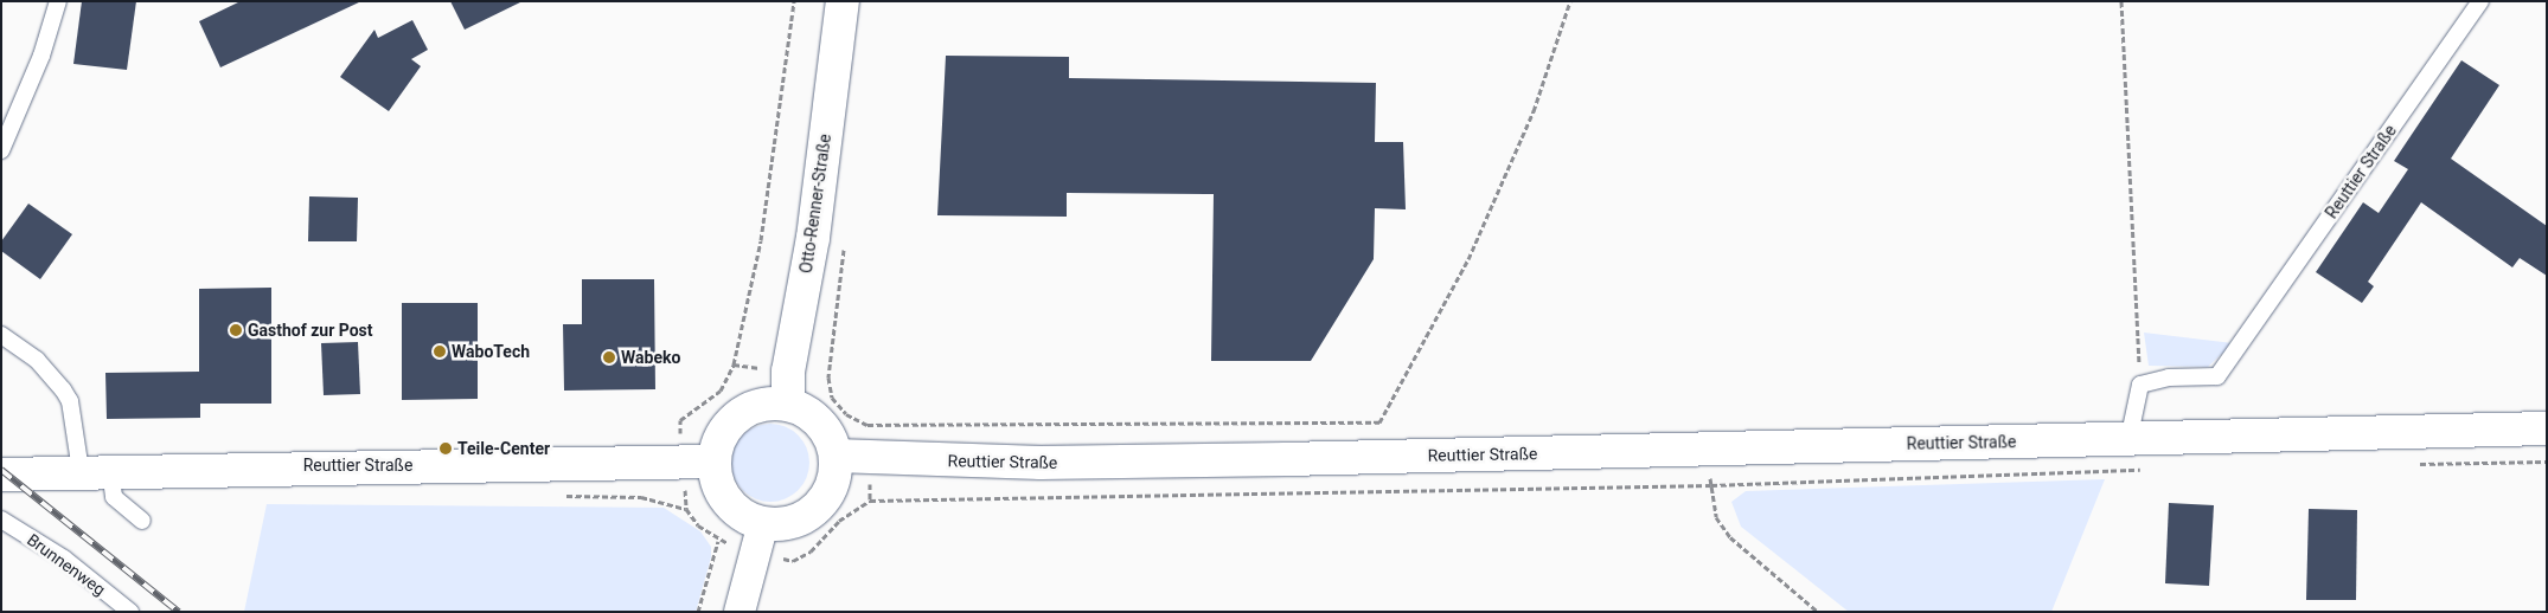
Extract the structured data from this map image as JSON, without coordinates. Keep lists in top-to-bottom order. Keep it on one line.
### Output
{"streets":{"main road":["Reuttier Straße","Otto-Renner-Straße"],"lane":["Brunnenweg"]},"crossings":[["Reuttier Straße","Otto-Renner-Straße"]],"places":["Gasthof zur Post","WaboTech","Wabeko","Teile-Center"]}
